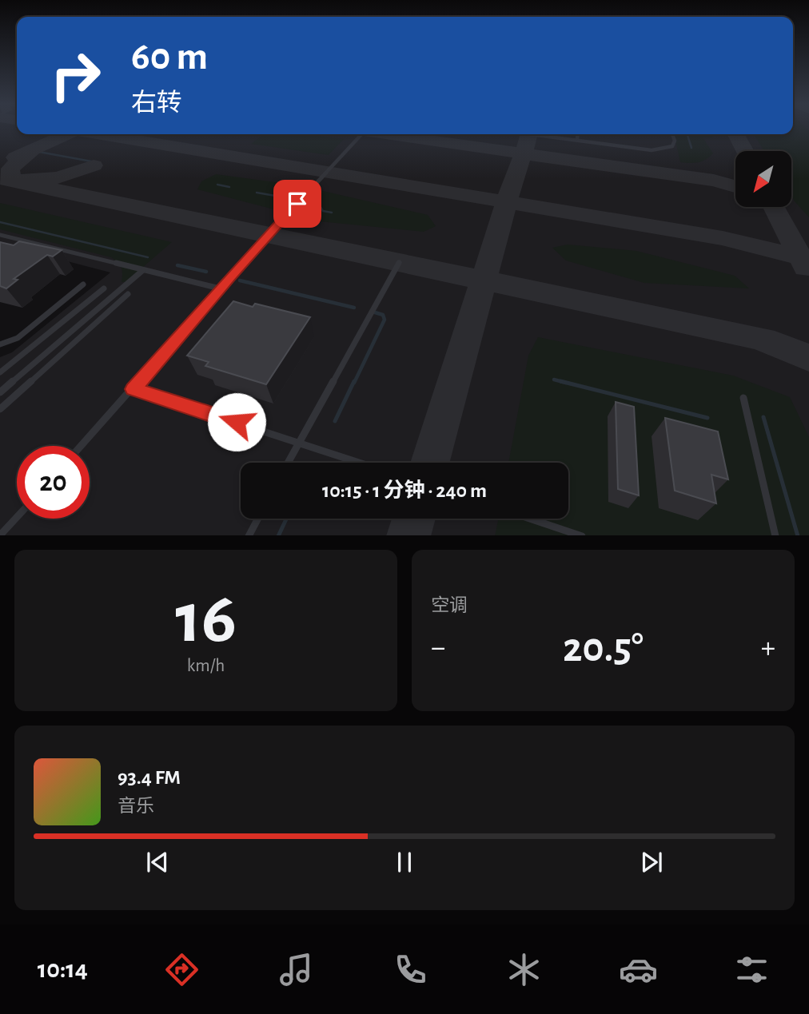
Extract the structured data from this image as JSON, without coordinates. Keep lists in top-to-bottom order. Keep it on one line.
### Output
{"north":"bottom left","page":{"turn":["60 m","右转"],"limit":"20","trip":"10:15 · 1 分钟 · 240 m","tile":[["16","km/h"],"空调"],"heat":["−","20.5°","+"],"song":["93.4 FM","音乐"],"tabs":"10:14"}}
